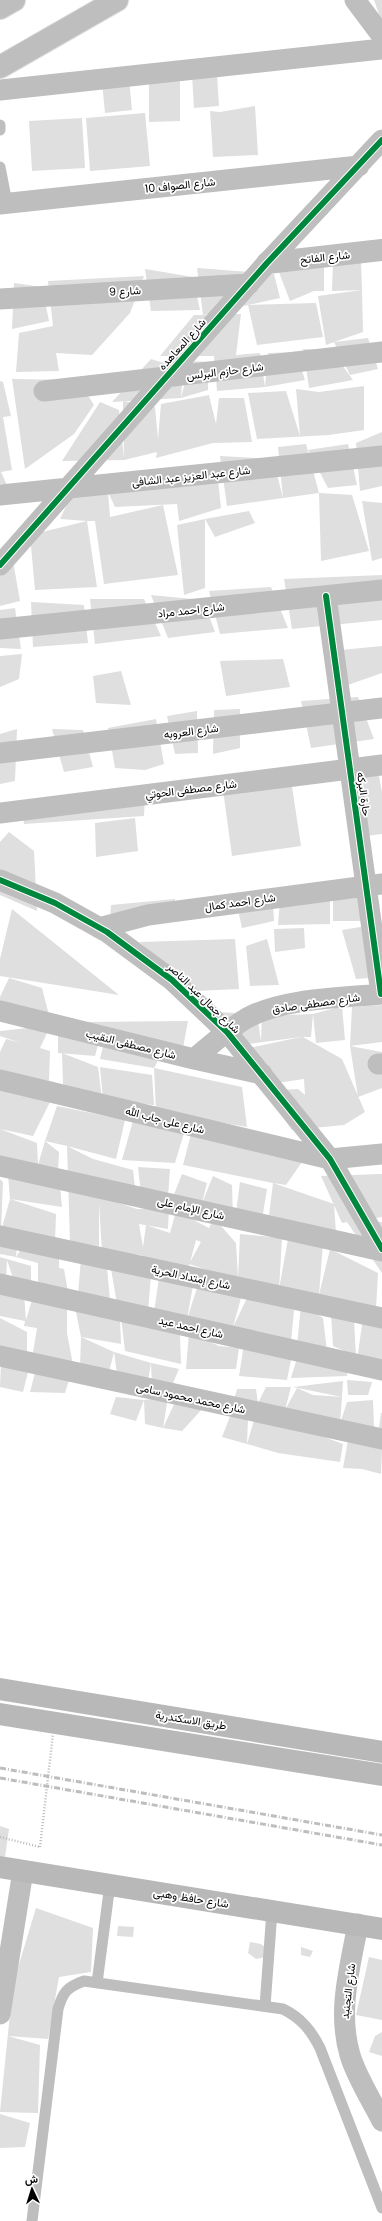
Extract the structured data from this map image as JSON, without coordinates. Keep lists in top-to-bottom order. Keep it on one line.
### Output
{"streets":{"main road":["شارع الفاتح","طريق الاسكندرية","شارع حافظ وهبى"],"street":["شارع الصواف 10","شارع 9","شارع المعاهده","شارع حازم البرلس","شارع عبد العزيز عبد الشافى","شارع احمد مراد","شارع العروبه","شارع مصطفى الحوتي","حارة البركه","شارع احمد كمال","شارع جمال عبد الناصر","شارع مصطفى صادق","شارع مصطفى النقيب","شارع على جاب الله","شارع الإمام على","شارع إمتداد الحرية","شارع احمد عيد","شارع محمد محمود سامى","شارع التجنيد"]},"crossings":[["شارع الصواف 10","شارع المعاهده"],["شارع الفاتح","شارع المعاهده"],["شارع 9","شارع المعاهده"],["شارع المعاهده","شارع حازم البرلس"],["شارع المعاهده","شارع عبد العزيز عبد الشافى"],["شارع احمد مراد","حارة البركه"],["شارع العروبه","حارة البركه"],["شارع مصطفى الحوتي","حارة البركه"],["حارة البركه","شارع احمد كمال"],["حارة البركه","شارع مصطفى صادق"],["شارع احمد كمال","شارع جمال عبد الناصر"],["شارع جمال عبد الناصر","شارع مصطفى صادق"],["شارع جمال عبد الناصر","شارع مصطفى النقيب"],["شارع جمال عبد الناصر","شارع على جاب الله"],["شارع جمال عبد الناصر","شارع الإمام على"],["شارع مصطفى صادق","شارع مصطفى النقيب"],["شارع حافظ وهبى","شارع التجنيد"]],"north":"top"}
